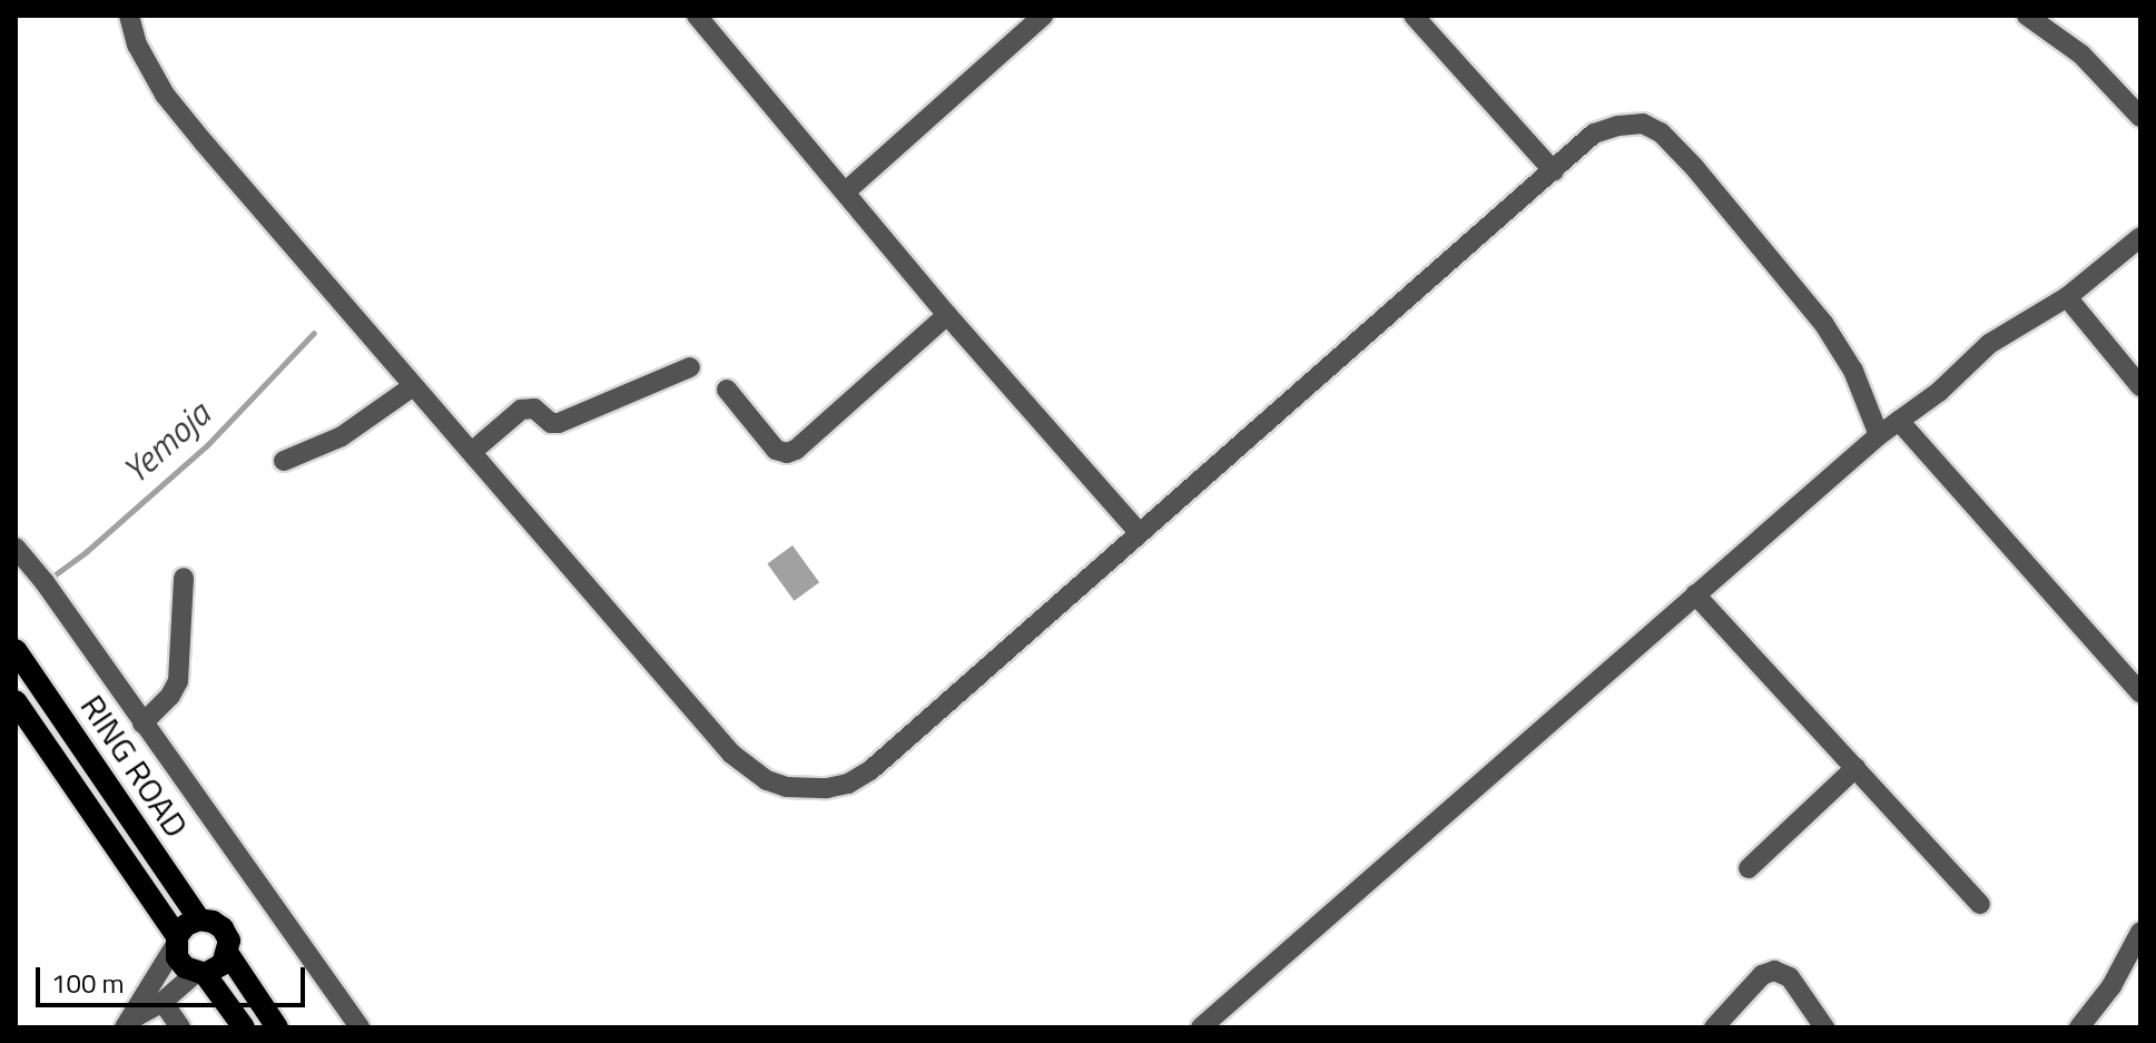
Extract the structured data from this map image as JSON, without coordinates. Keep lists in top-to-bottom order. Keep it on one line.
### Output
{"streets":{"main road":["RING ROAD"]},"water":["Yemoja"],"scale_bar":"100 m"}
